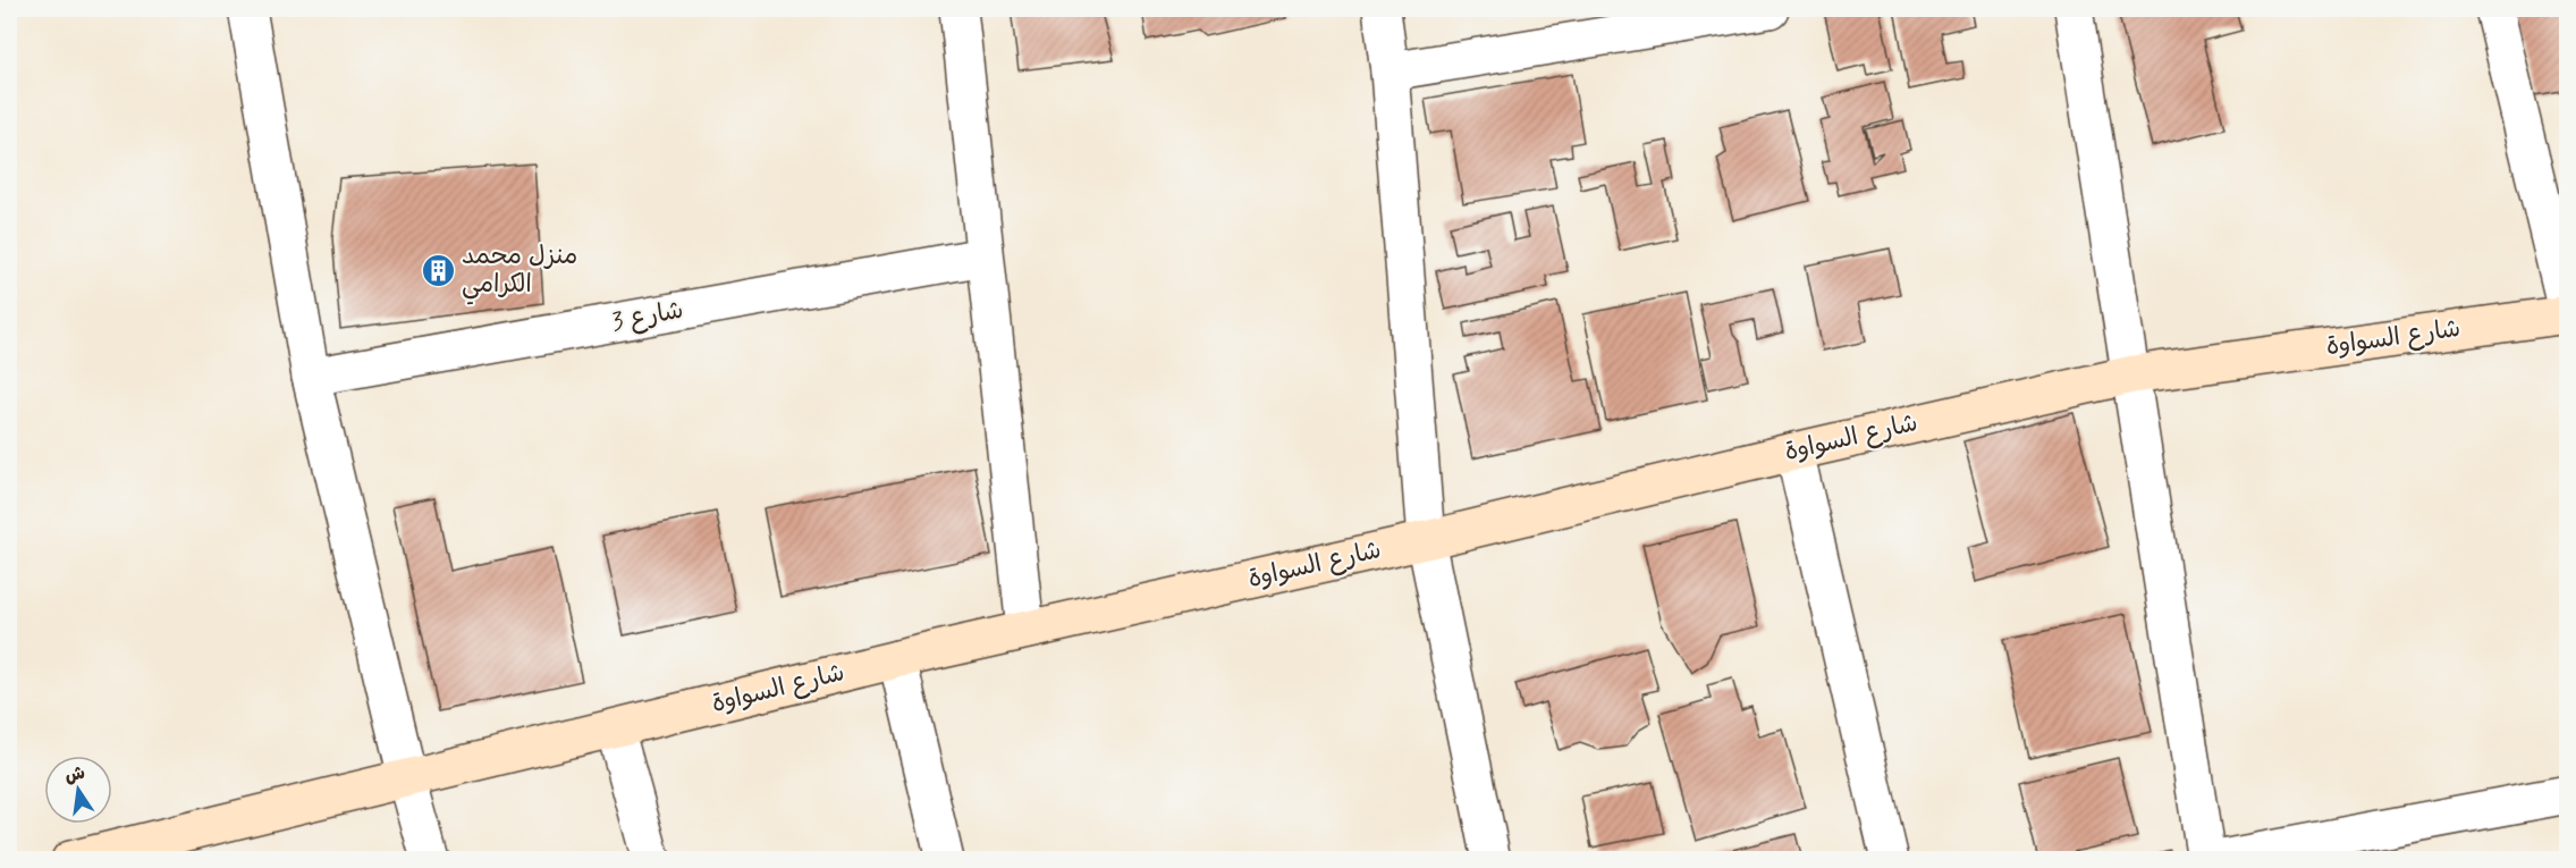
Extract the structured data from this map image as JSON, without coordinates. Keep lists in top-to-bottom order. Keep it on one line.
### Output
{"streets":{"street":["شارع 3","شارع السواوة"]},"places":{"building":["منزل محمد الكرامي"]},"north":"top"}
